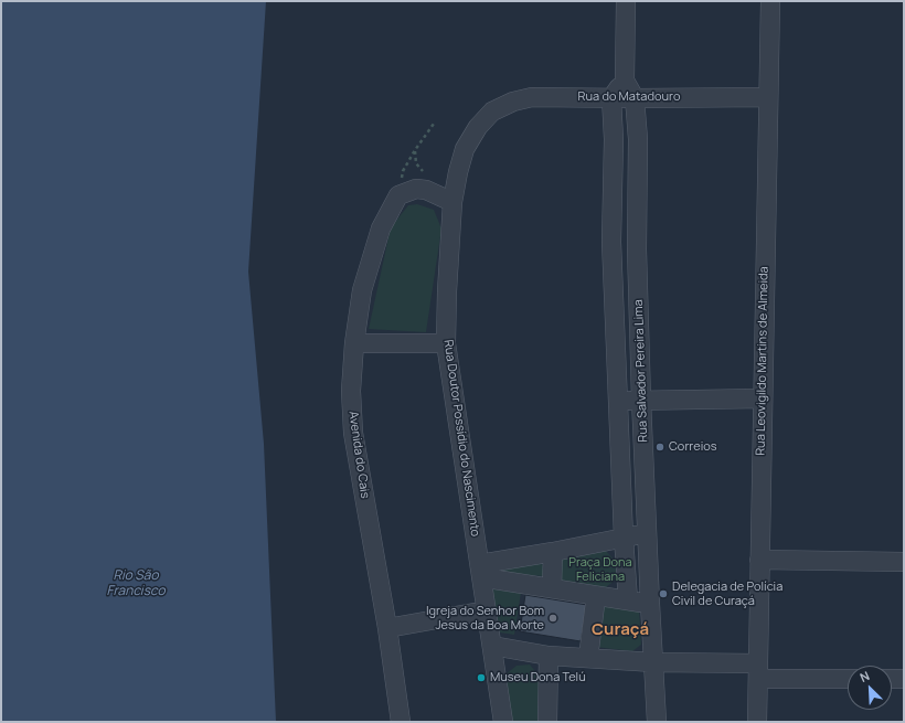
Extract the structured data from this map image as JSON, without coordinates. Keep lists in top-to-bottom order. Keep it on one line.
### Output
{"streets":{"street":["Rua do Matadouro","Rua Leovigildo Martins de Almeida","Rua Salvador Pereira Lima","Rua Doutor Possídio do Nascimento","Avenida do Cais"]},"crossings":[["Rua do Matadouro","Rua Leovigildo Martins de Almeida"],["Rua do Matadouro","Rua Salvador Pereira Lima"],["Rua do Matadouro","Rua Doutor Possídio do Nascimento"]],"districts":["Curaçá"],"water":["Rio São Francisco"],"parks":["Praça Dona Feliciana"],"places":["Correios","Delegacia de Polícia Civil de Curaçá","Igreja do Senhor Bom Jesus da Boa Morte","Museu Dona Telú"],"north":"top left"}
